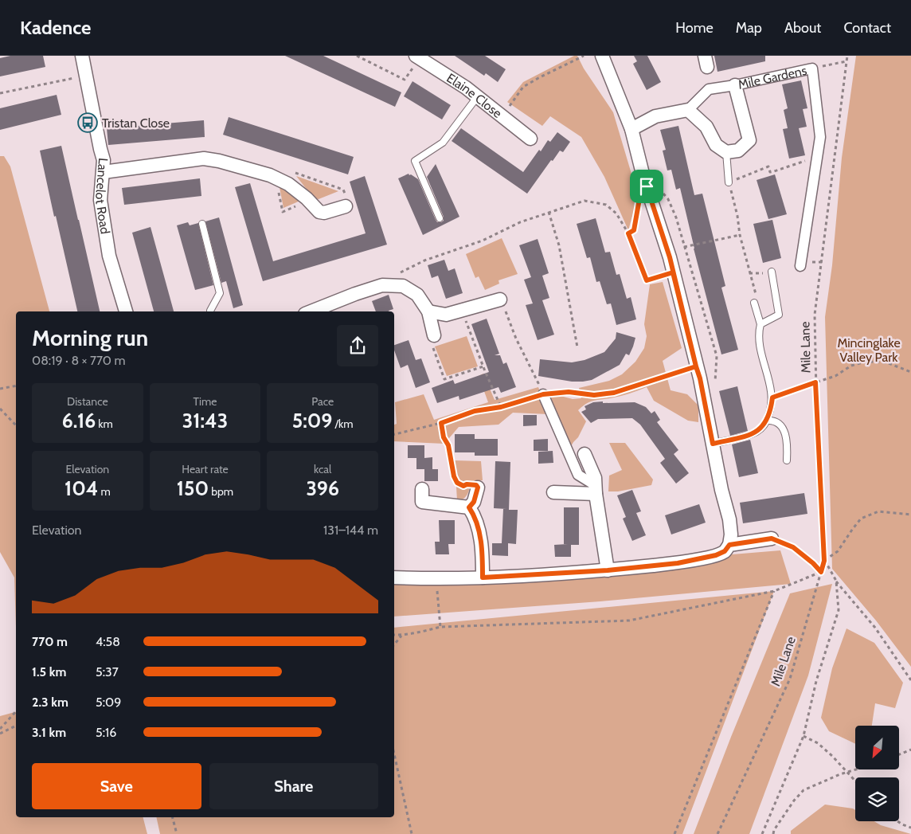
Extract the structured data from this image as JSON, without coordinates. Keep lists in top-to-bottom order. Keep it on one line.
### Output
{"streets":{"street":["Mile Gardens","Elaine Close","Lancelot Road"],"path":["Mile Lane"]},"parks":["Mincinglake Valley Park"],"places":{"bus stop":["Tristan Close"]},"north":"bottom left","page":{"header":"Kadence","nav":["Home","Map","About","Contact"],"heading":["Morning run","08:19 · 8 × 770 m"],"stats":[["Distance","6.16 km"],["Time","31:43"],["Pace","5:09 /km"],["Elevation","104 m"],["Heart rate","150 bpm"],["kcal","396"]],"chart":["Elevation","131–144 m"],"list":[{"name":"770 m","note":"4:58"},{"name":"1.5 km","note":"5:37"},{"name":"2.3 km","note":"5:09"},{"name":"3.1 km","note":"5:16"}],"buttons":["Save","Share"]}}
